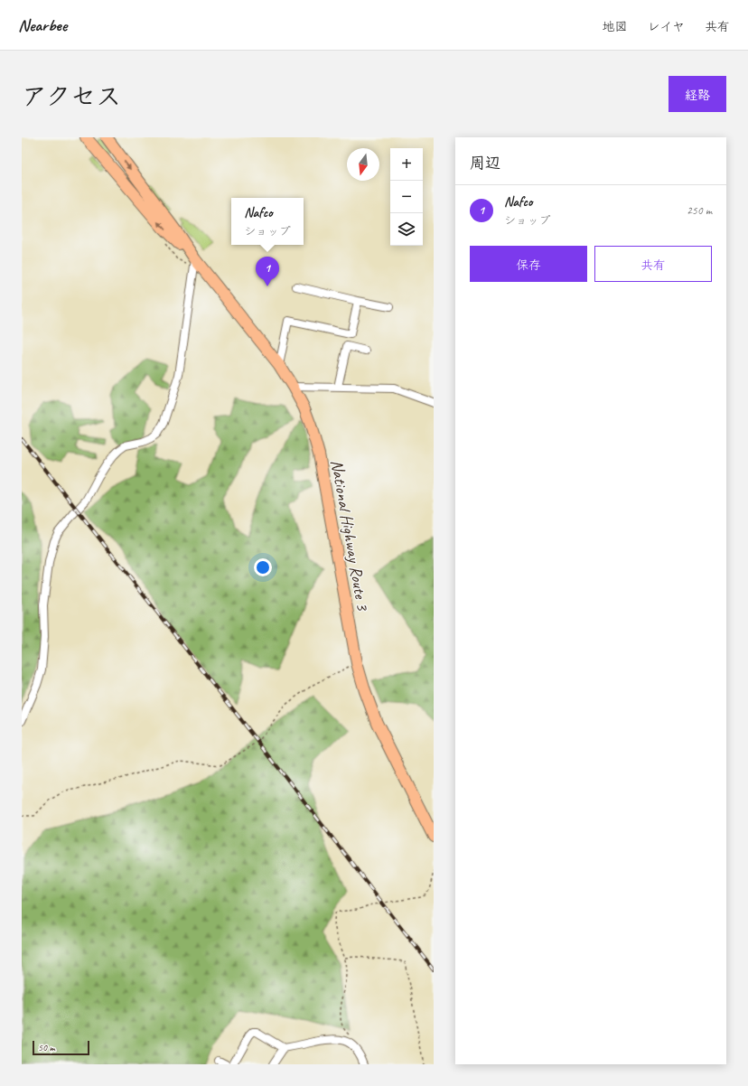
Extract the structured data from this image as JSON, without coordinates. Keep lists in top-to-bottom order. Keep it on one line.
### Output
{"streets":{"highway":["National Highway Route 3"]},"scale_bar":"50 m","north":"bottom","page":{"header":"Nearbee","nav":["地図","レイヤ","共有"],"title":"アクセス","buttons":["経路",["保存","共有"]],"heading":"周辺","map_buttons":["+","−"],"list":[{"mark":"1","name":"Nafco","note":"ショップ","value":"250 m"}],"popup":["Nafco","ショップ"],"pins":"1","scale":"50 m"}}
